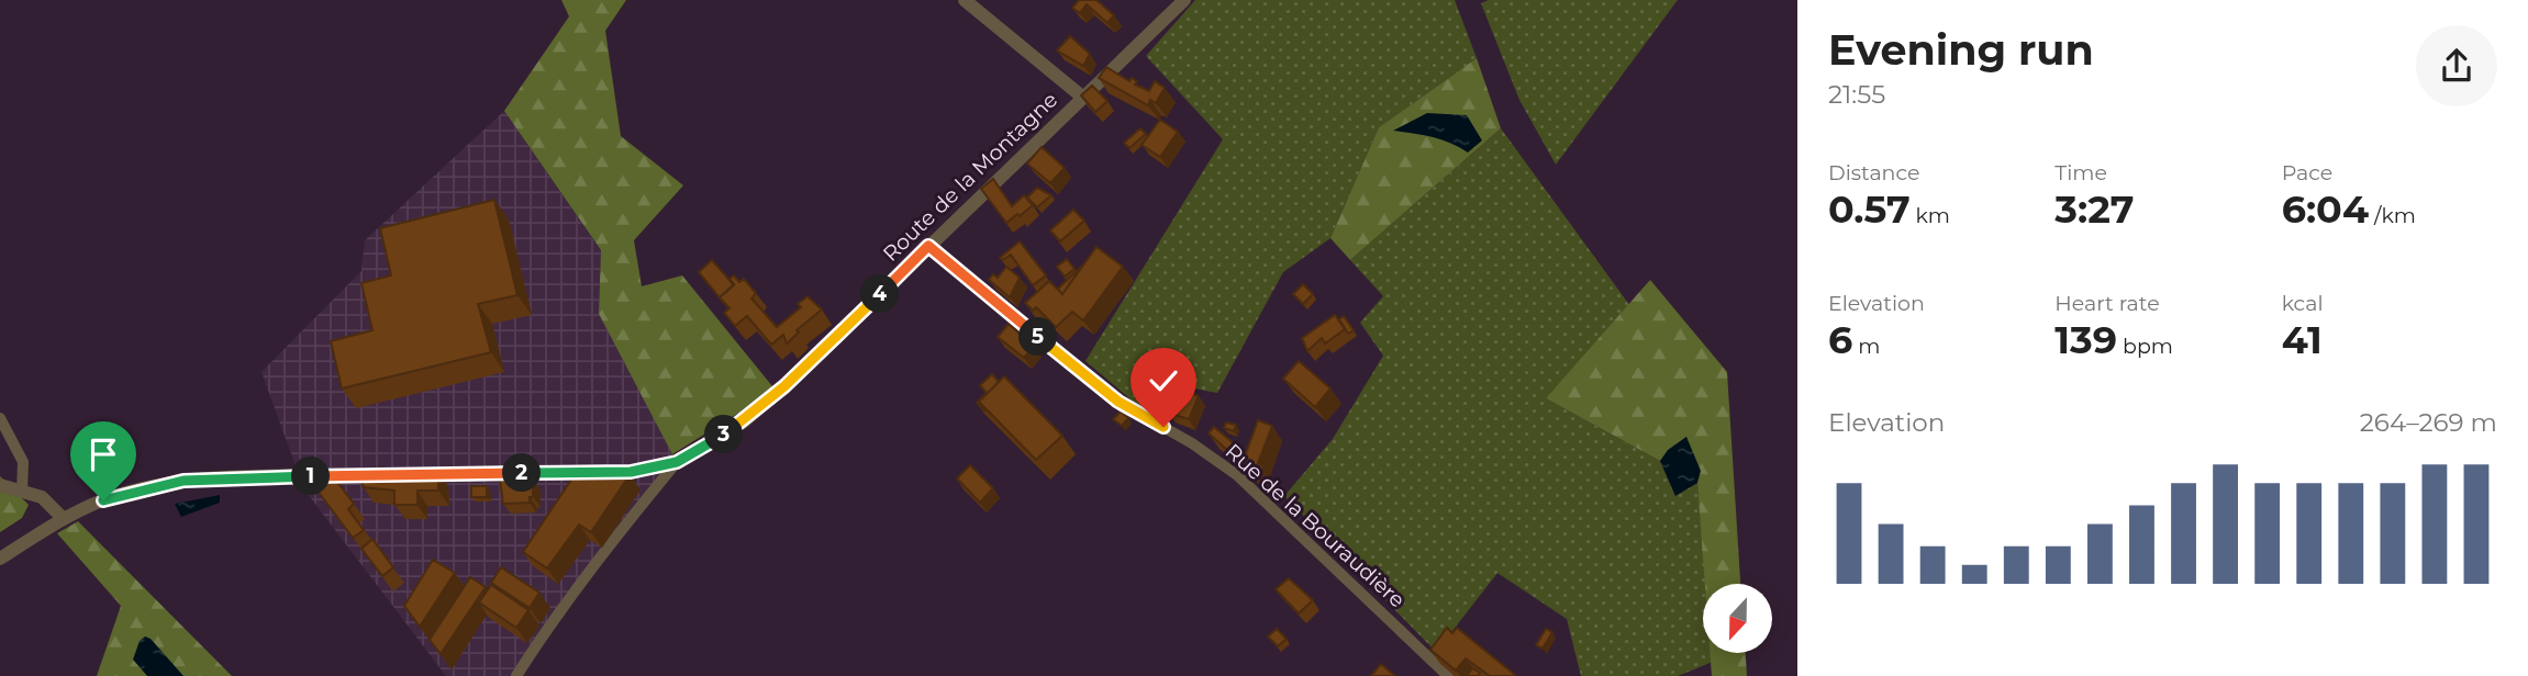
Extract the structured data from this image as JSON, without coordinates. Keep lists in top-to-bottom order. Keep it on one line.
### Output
{"streets":{"street":["Route de la Montagne","Rue de la Bouraudière"]},"crossings":[["Route de la Montagne","Rue de la Bouraudière"]],"north":"bottom","page":{"heading":["Evening run","21:55"],"stats":[["Distance","0.57 km"],["Time","3:27"],["Pace","6:04 /km"],["Elevation","6 m"],["Heart rate","139 bpm"],["kcal","41"]],"pins":["4","5","3","2","1"],"chart":["Elevation","264–269 m"]}}
